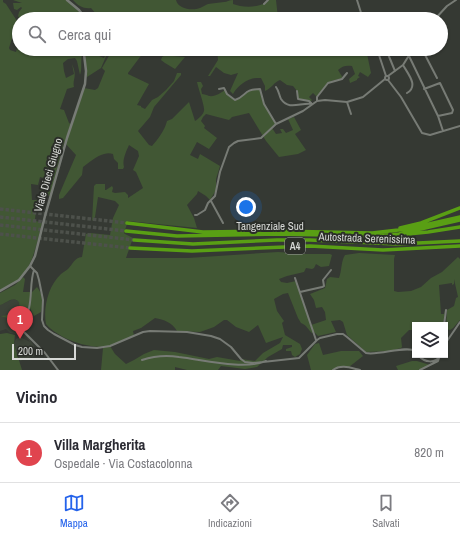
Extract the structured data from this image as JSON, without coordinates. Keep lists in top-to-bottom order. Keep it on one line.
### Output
{"streets":{"highway":["Tangenziale Sud","Autostrada Serenissima","A4"],"main road":["Viale Dieci Giugno"]},"scale_bar":"200 m","page":{"search":"Cerca qui","pins":"1","scale":"200 m","heading":"Vicino","list":[{"mark":"1","name":"Villa Margherita","note":"Ospedale · Via Costacolonna","value":"820 m"}],"nav":["Mappa","Indicazioni","Salvati"]}}
